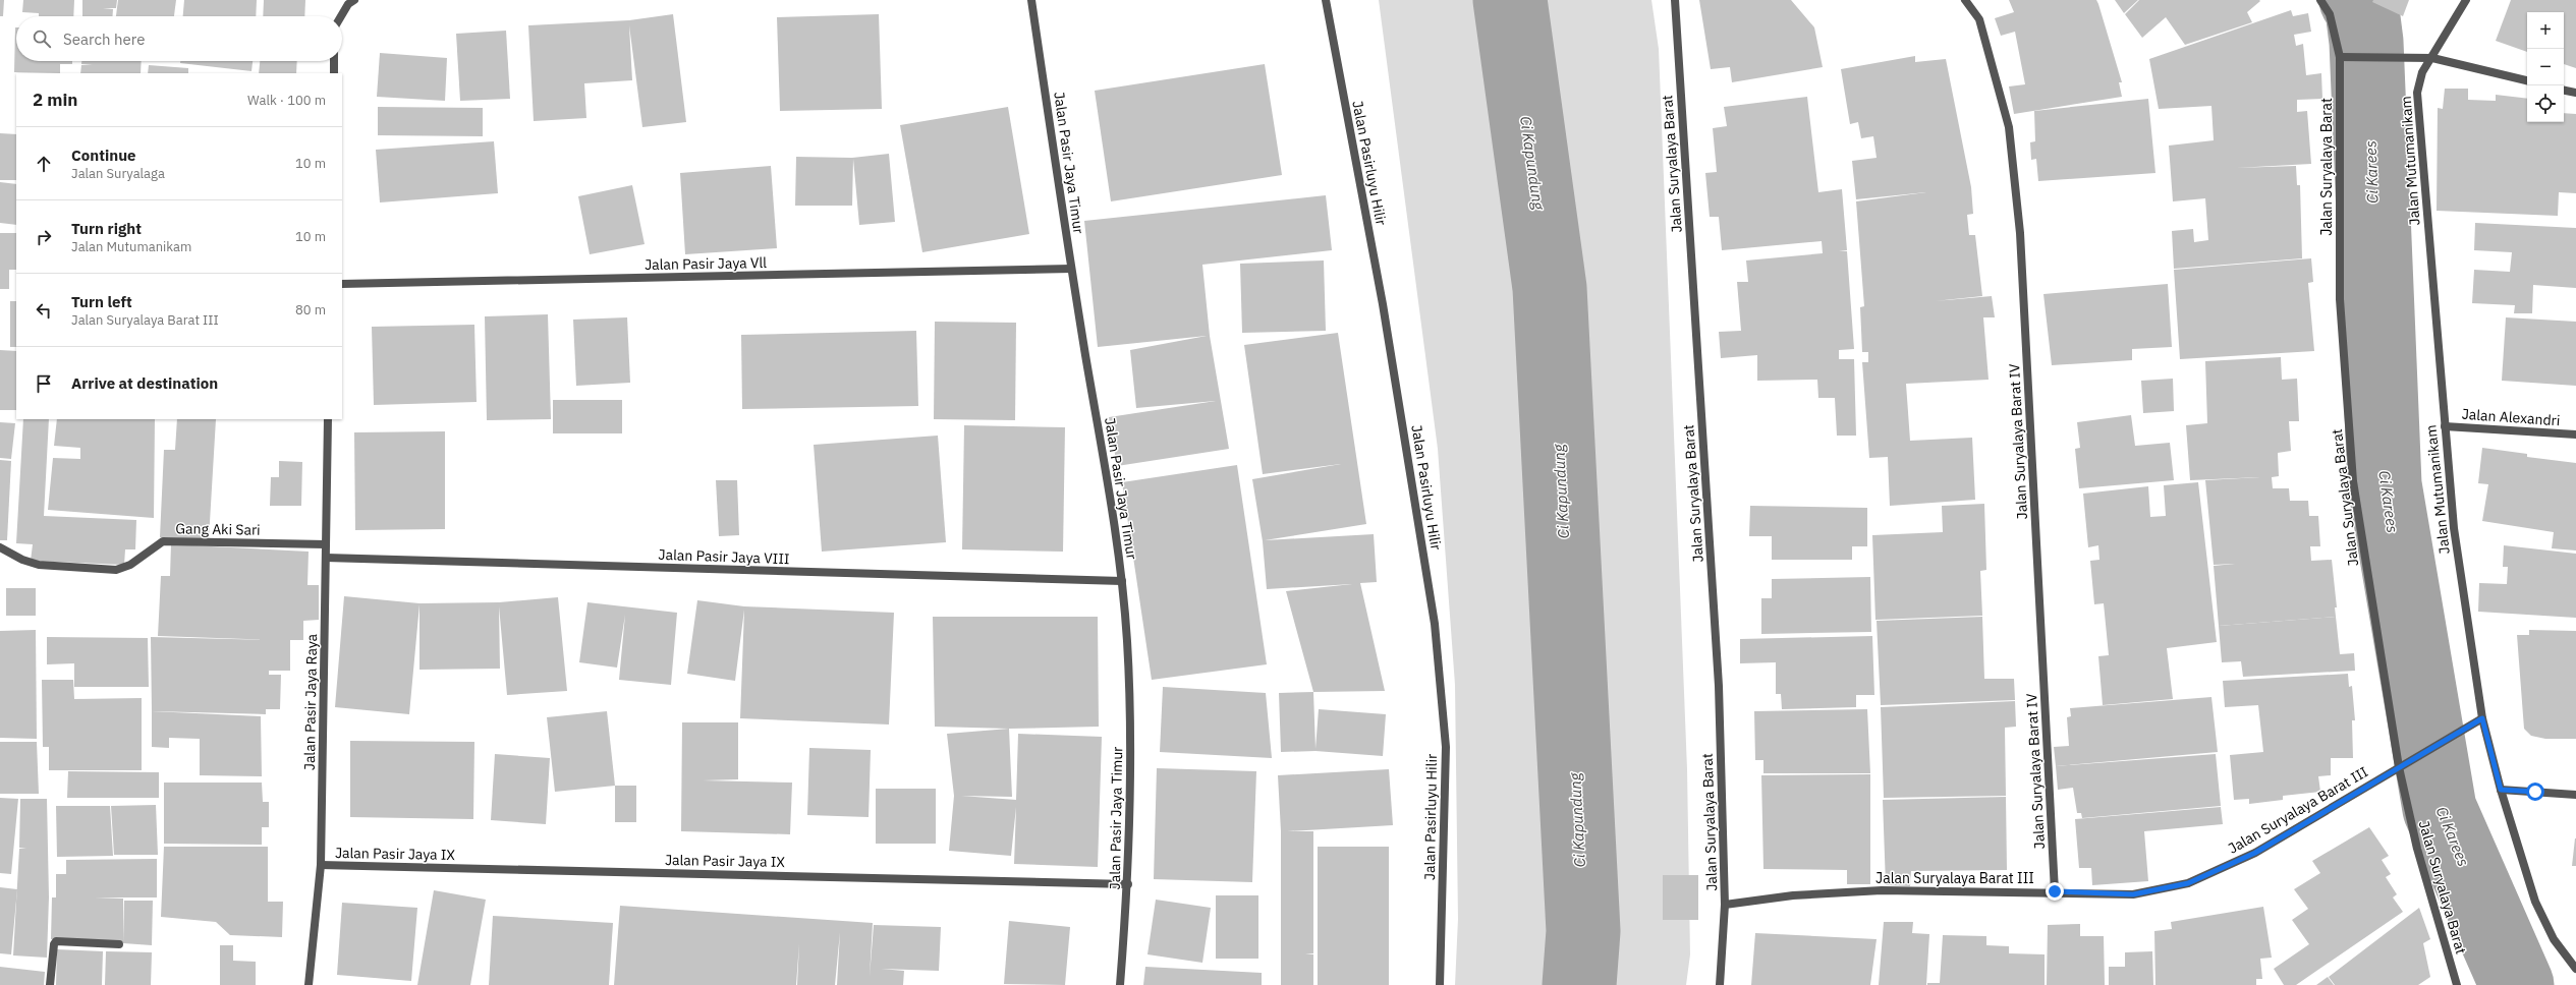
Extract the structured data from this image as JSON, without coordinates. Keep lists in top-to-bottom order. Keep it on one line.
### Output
{"streets":{"street":["Jalan Mutumanikam","Jalan Pasir Jaya Timur","Jalan Pasirluyu Hilir","Jalan Suryalaya Barat","Jalan Pasir Jaya Vll","Jalan Alexandri","Jalan Suryalaya Barat IV","Gang Aki Sari","Jalan Pasir Jaya VIII","Jalan Pasir Jaya Raya","Jalan Suryalaya Barat III","Jalan Pasir Jaya IX"]},"crossings":[["Jalan Mutumanikam","Jalan Alexandri"],["Jalan Mutumanikam","Jalan Suryalaya Barat III"],["Jalan Pasir Jaya Timur","Jalan Pasir Jaya Vll"],["Jalan Pasir Jaya Timur","Jalan Pasir Jaya VIII"],["Jalan Pasir Jaya Timur","Jalan Pasir Jaya IX"],["Jalan Suryalaya Barat","Jalan Suryalaya Barat III"],["Jalan Suryalaya Barat IV","Jalan Suryalaya Barat III"],["Gang Aki Sari","Jalan Pasir Jaya Raya"],["Jalan Pasir Jaya VIII","Jalan Pasir Jaya Raya"],["Jalan Pasir Jaya Raya","Jalan Pasir Jaya IX"]],"water":["Ci Kapundung","Ci Karees"],"page":{"map_buttons":["+","−"],"search":"Search here","heading":["2 min","Walk · 100 m"],"list":[["Continue","Jalan Suryalaga","10 m"],["Turn right","Jalan Mutumanikam","10 m"],["Turn left","Jalan Suryalaya Barat III","80 m"],"Arrive at destination"]}}
